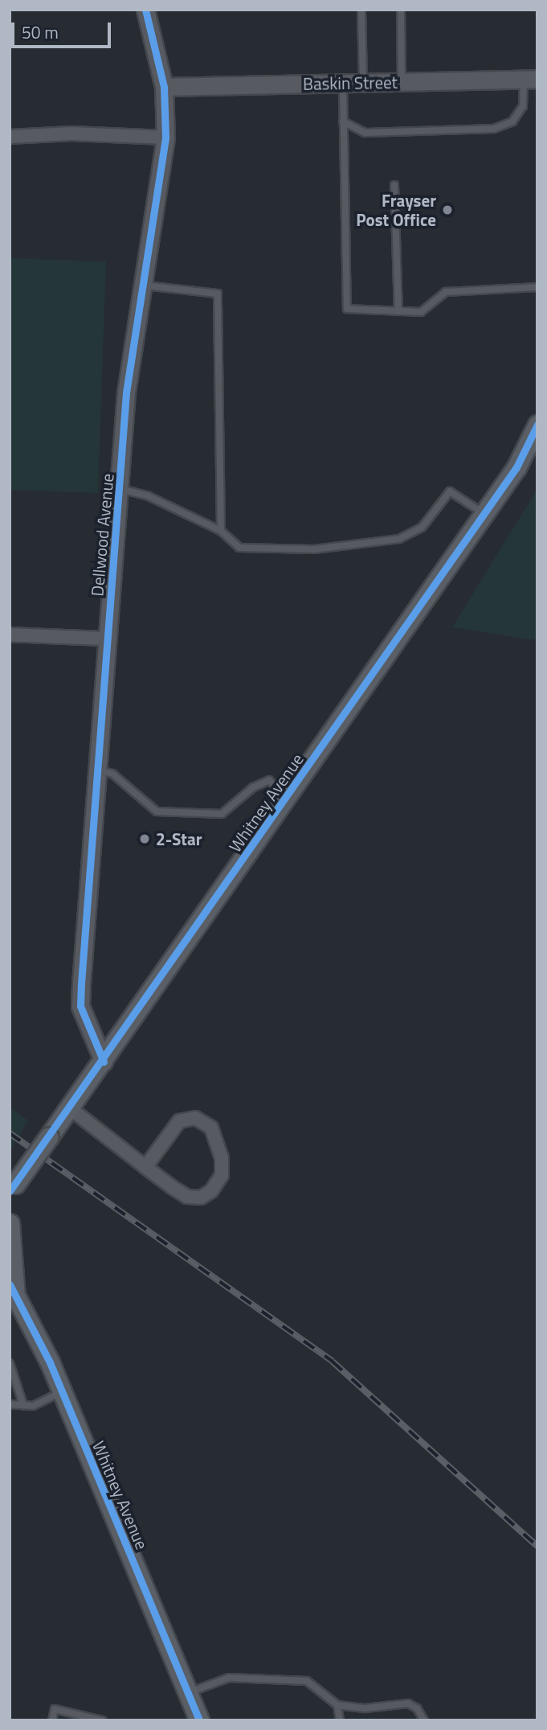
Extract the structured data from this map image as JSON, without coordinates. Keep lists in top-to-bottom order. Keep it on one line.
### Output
{"streets":{"main road":["Whitney Avenue"],"street":["Baskin Street","Dellwood Avenue"]},"crossings":[["Baskin Street","Dellwood Avenue"],["Dellwood Avenue","Whitney Avenue"]],"places":["Frayser Post Office","2-Star"],"scale_bar":"50 m"}
